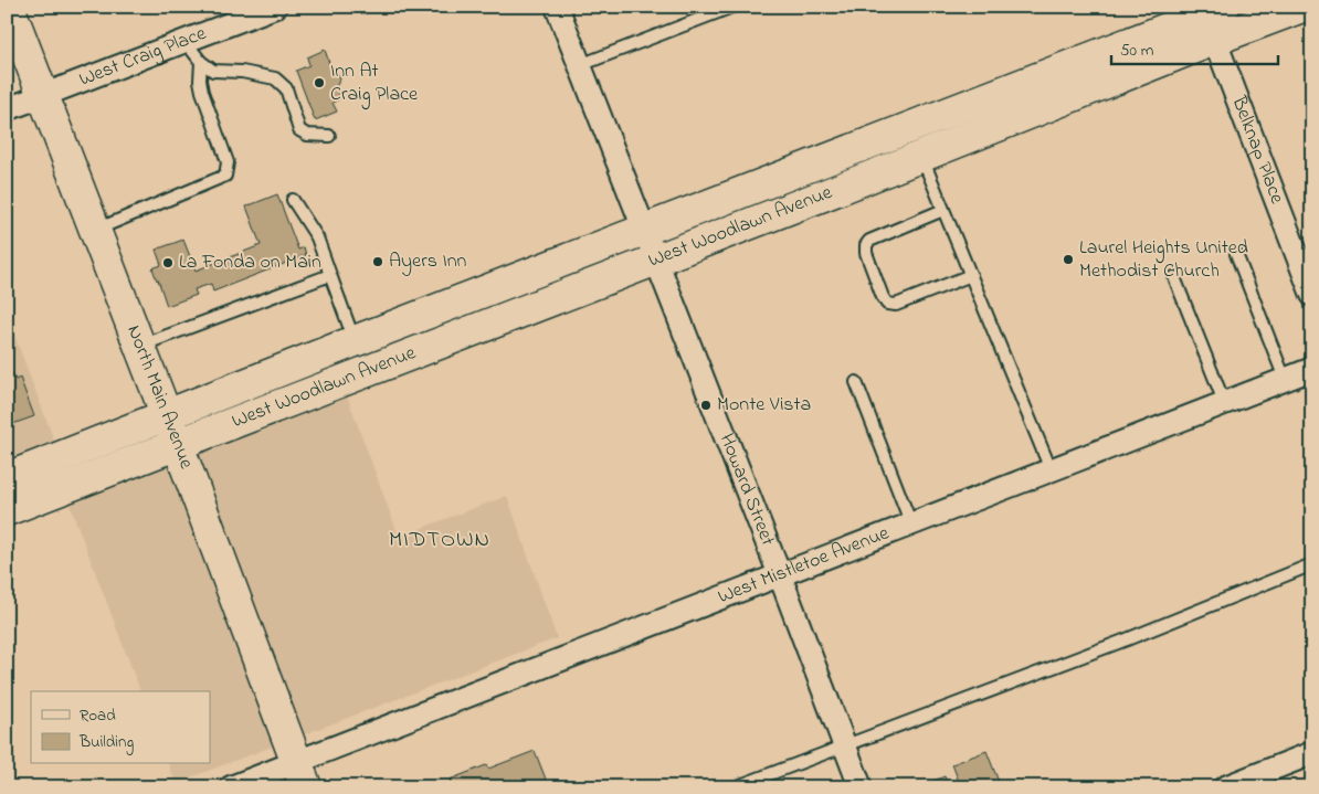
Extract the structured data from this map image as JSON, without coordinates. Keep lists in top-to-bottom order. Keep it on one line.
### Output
{"streets":{"street":["West Craig Place","Belknap Place","West Woodlawn Avenue","North Main Avenue","Howard Street","West Mistletoe Avenue"]},"crossings":[["West Craig Place","North Main Avenue"],["Belknap Place","West Woodlawn Avenue"],["West Woodlawn Avenue","North Main Avenue"],["West Woodlawn Avenue","Howard Street"],["North Main Avenue","West Mistletoe Avenue"],["Howard Street","West Mistletoe Avenue"]],"districts":["MIDTOWN"],"places":["Inn At Craig Place","Laurel Heights United Methodist Church","Ayers Inn","La Fonda on Main","Monte Vista"],"legend":["Road","Building"],"scale_bar":"50 m"}
